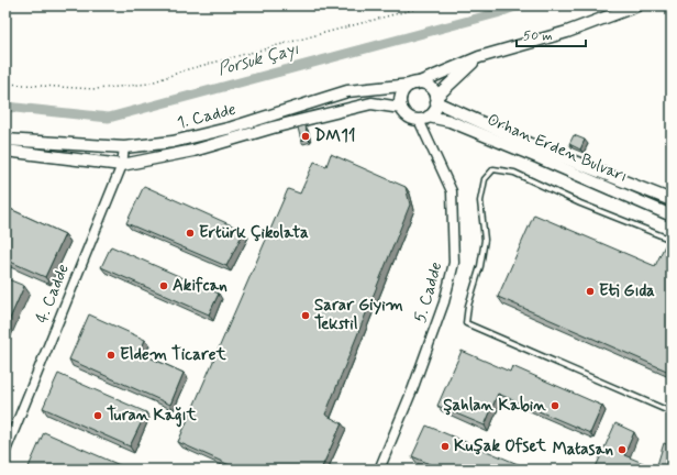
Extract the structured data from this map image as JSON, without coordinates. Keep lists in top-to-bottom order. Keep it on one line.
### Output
{"streets":{"street":["1. Cadde","Orhan Erden Bulvarı","5. Cadde","4. Cadde"]},"crossings":[["1. Cadde","Orhan Erden Bulvarı"],["1. Cadde","5. Cadde"],["1. Cadde","4. Cadde"],["Orhan Erden Bulvarı","5. Cadde"]],"water":["Porsuk Çayı"],"places":["DM11","Ertürk Çikolata","Akifcan","Eti Gıda","Sarar Giyim Tekstil","Eldem Ticaret","Şahlan Kabin","Turan Kağıt","Kuşak Ofset","Matasan"],"scale_bar":"50 m"}
